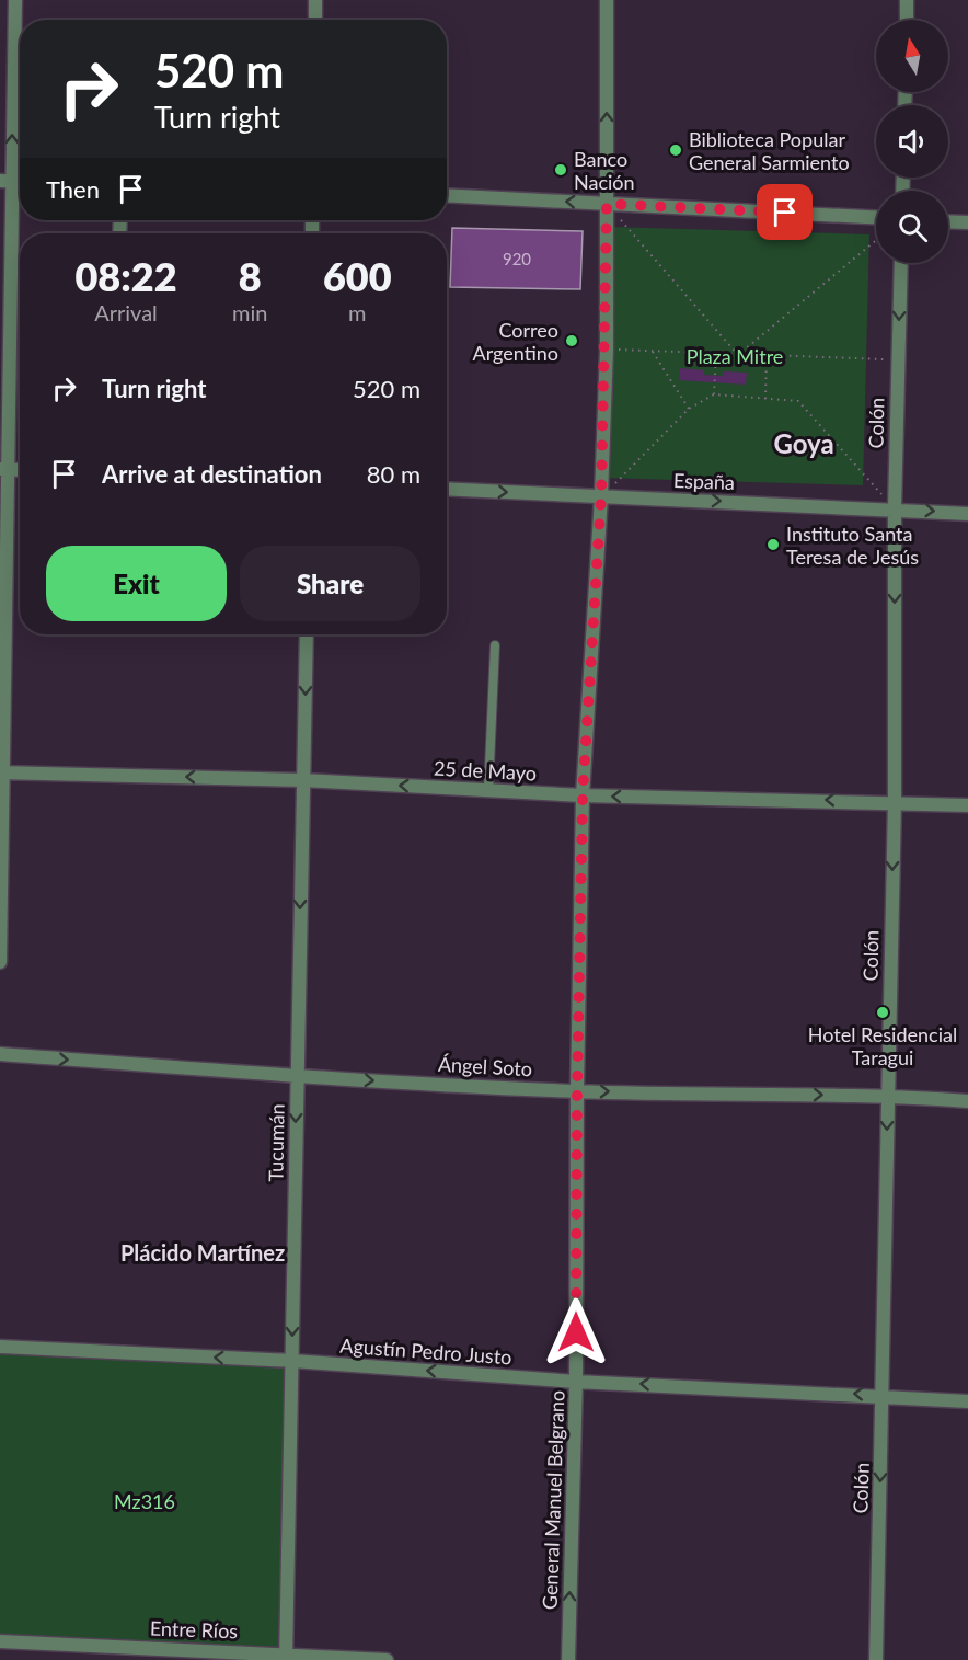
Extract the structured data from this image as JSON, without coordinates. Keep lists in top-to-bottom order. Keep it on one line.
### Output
{"streets":{"street":["Colón","España","25 de Mayo","Ángel Soto","Tucumán","Agustín Pedro Justo","General Manuel Belgrano","Entre Ríos"]},"crossings":[["Colón","España"],["Colón","25 de Mayo"],["Colón","Ángel Soto"],["Colón","Agustín Pedro Justo"],["España","General Manuel Belgrano"],["25 de Mayo","Tucumán"],["25 de Mayo","General Manuel Belgrano"],["Ángel Soto","Tucumán"],["Ángel Soto","General Manuel Belgrano"],["Tucumán","Agustín Pedro Justo"],["Tucumán","Entre Ríos"],["Agustín Pedro Justo","General Manuel Belgrano"]],"one_way":["Colón","España","25 de Mayo","Ángel Soto","Tucumán","Agustín Pedro Justo"],"districts":["Goya","Plácido Martínez"],"parks":["Plaza Mitre","Mz316"],"places":["Biblioteca Popular General Sarmiento","Banco Nación","Correo Argentino","Instituto Santa Teresa de Jesús","Hotel Residencial Taragui"],"house_numbers":["920"],"north":"top","page":{"turn":["520 m","Turn right"],"then":"Then","eta":["08:22","Arrival","8","min","600","m"],"list":[{"name":"Turn right","value":"520 m"},{"name":"Arrive at destination","value":"80 m"}],"buttons":["Exit","Share"]}}
